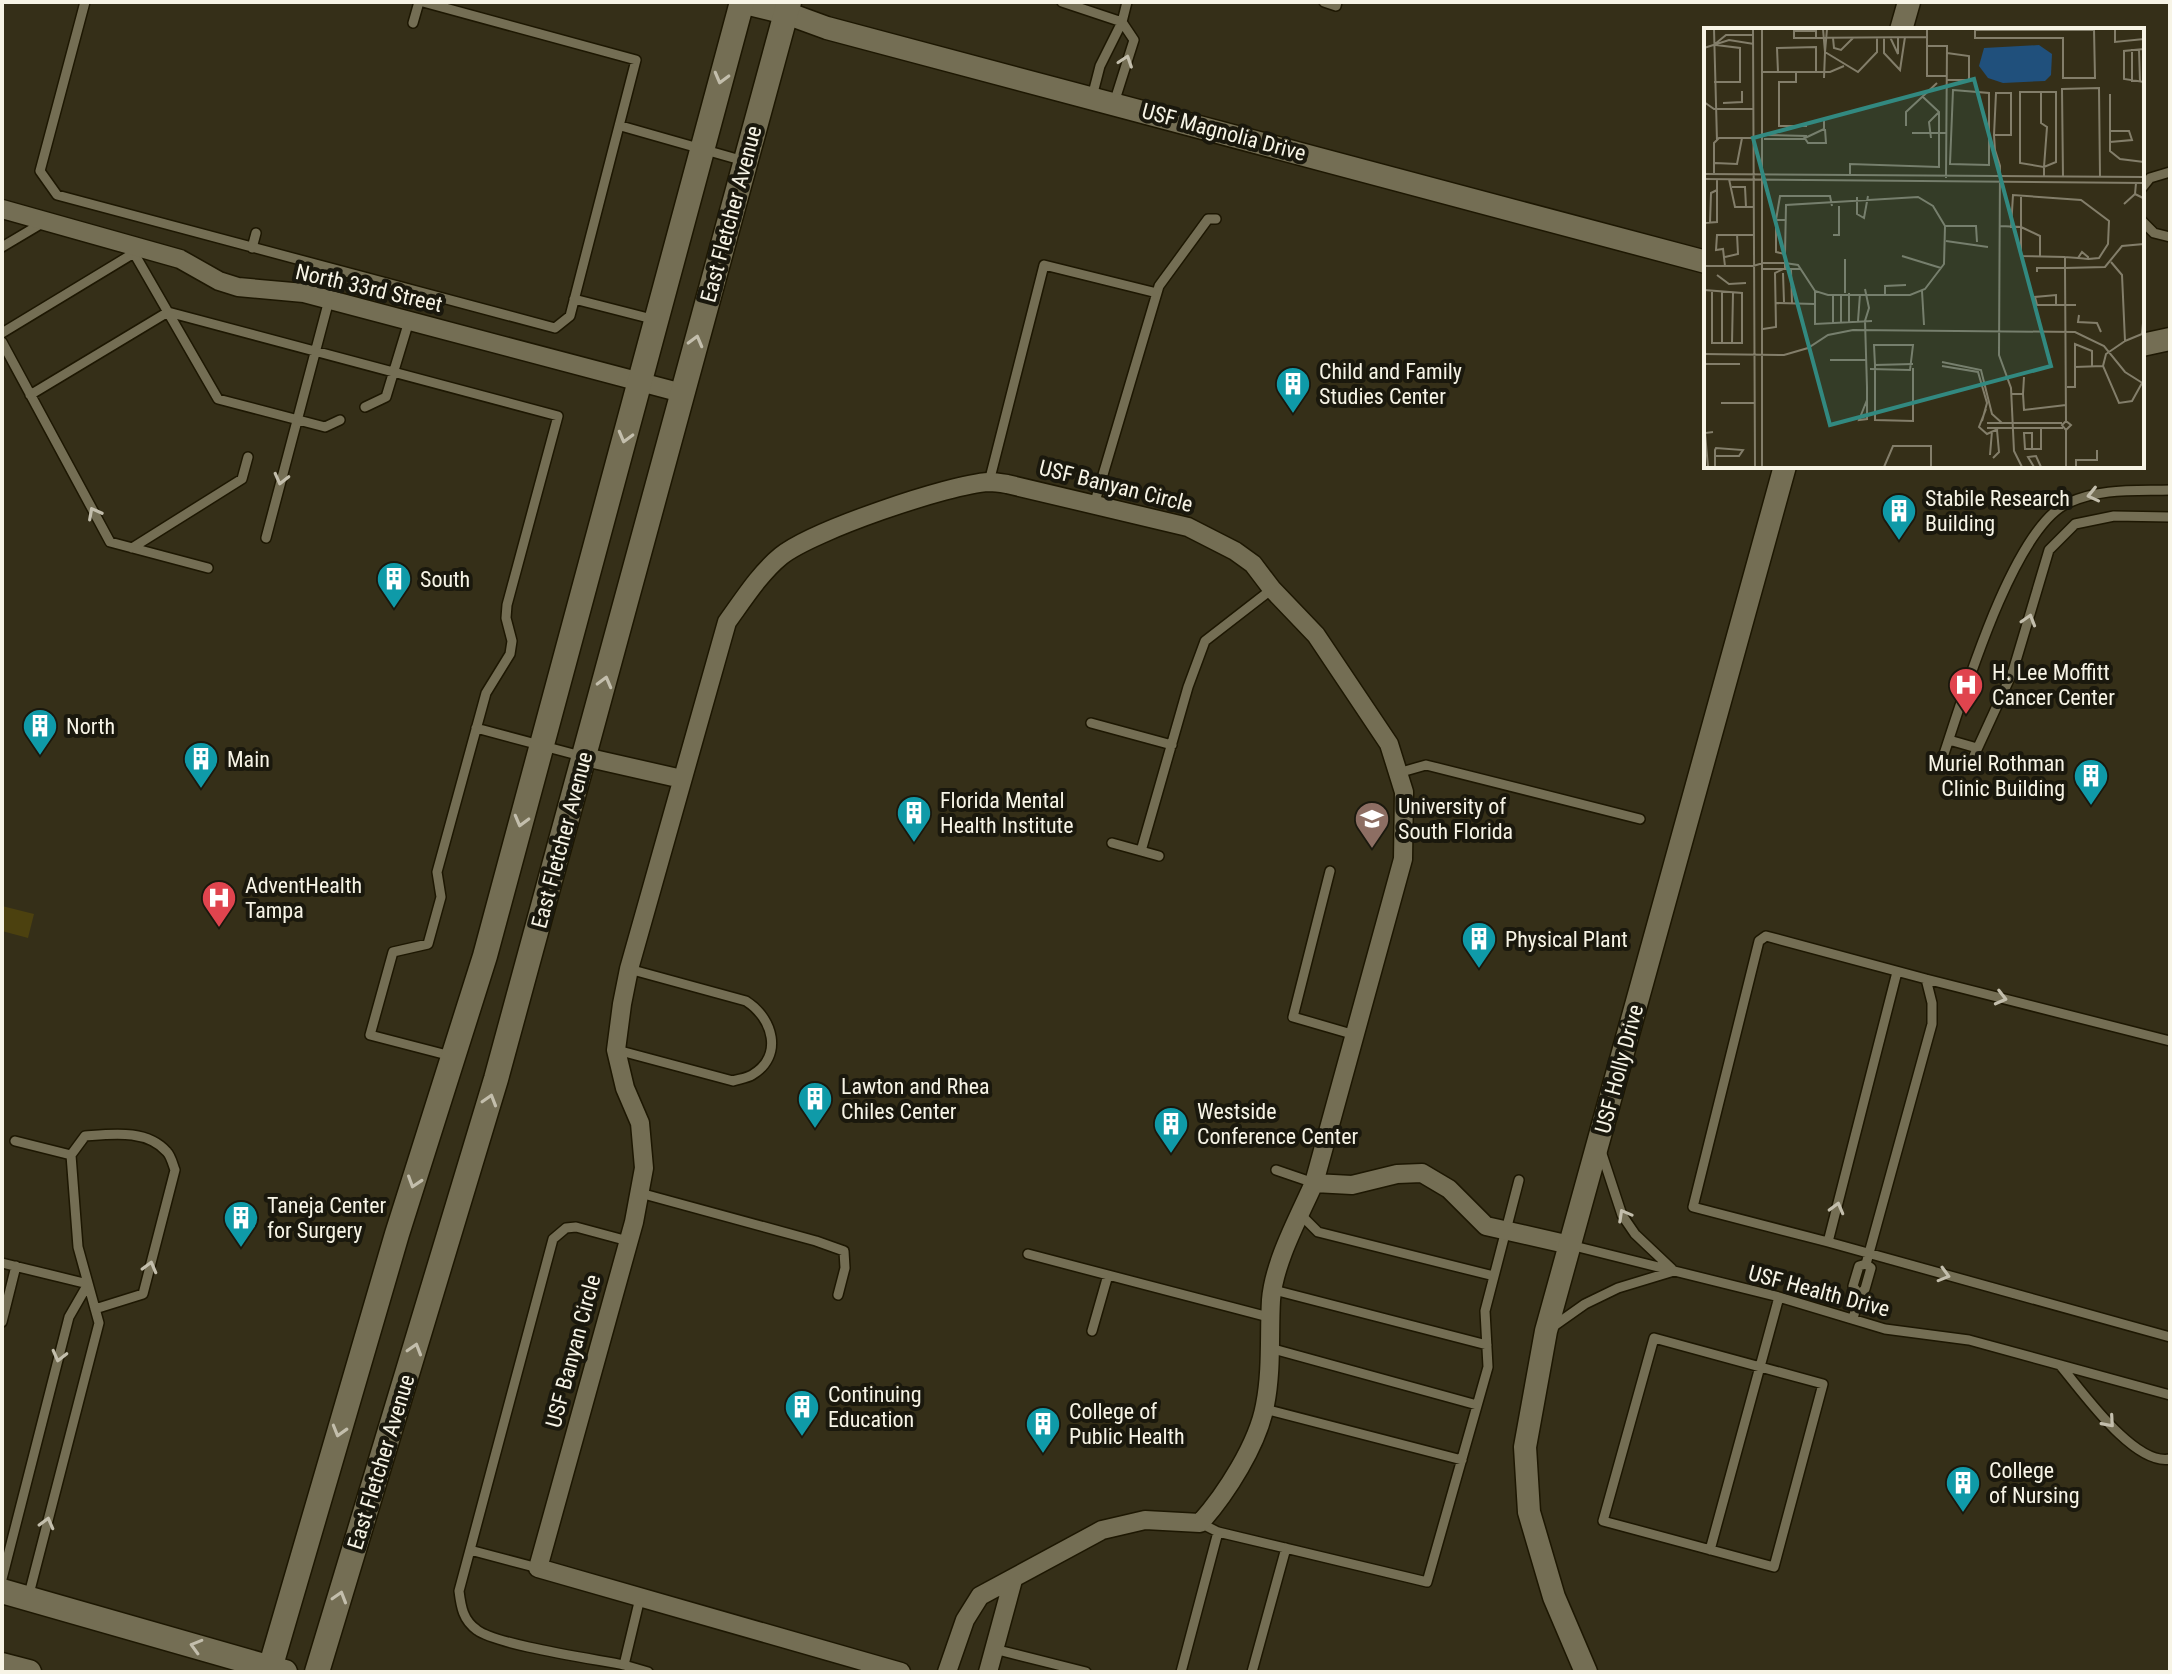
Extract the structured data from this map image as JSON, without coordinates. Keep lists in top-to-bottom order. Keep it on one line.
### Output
{"streets":{"main road":["East Fletcher Avenue"],"street":["USF Magnolia Drive","North 33rd Street","USF Banyan Circle","USF Holly Drive"],"lane":["USF Health Drive"]},"crossings":[["USF Magnolia Drive","East Fletcher Avenue"],["East Fletcher Avenue","North 33rd Street"],["USF Holly Drive","USF Health Drive"]],"places":{"building":["Child and Family Studies Center","Stabile Research Building","South","North","Main","Muriel Rothman Clinic Building","Florida Mental Health Institute","Physical Plant","Lawton and Rhea Chiles Center","Westside Conference Center","Taneja Center for Surgery","Continuing Education","College of Public Health","College of Nursing"],"hospital":["H. Lee Moffitt Cancer Center","AdventHealth Tampa"],"school or university":["University of South Florida"]}}
